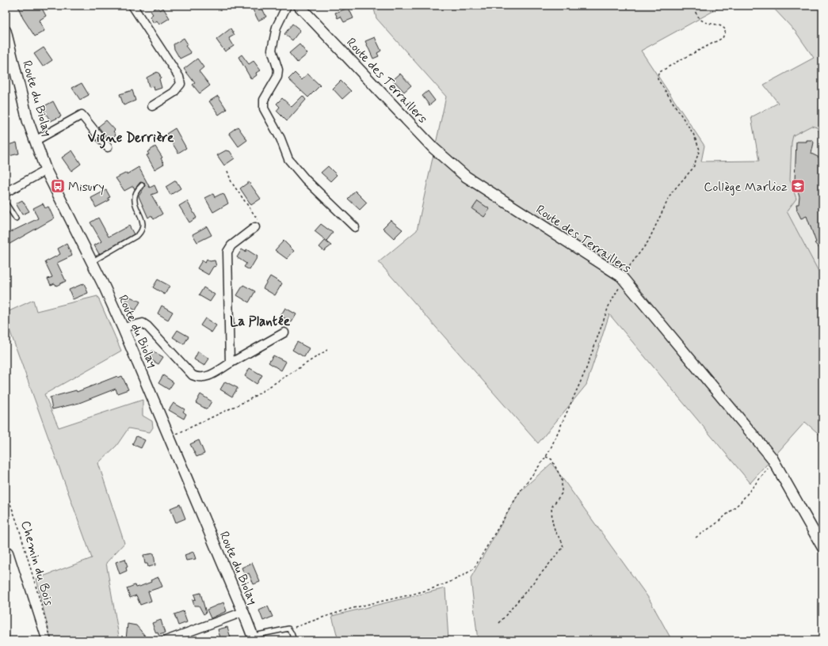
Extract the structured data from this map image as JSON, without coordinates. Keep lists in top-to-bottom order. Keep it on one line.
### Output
{"streets":{"street":["Route des Terraillers","Route du Biolay"],"path":["Chemin du Bois"]},"districts":["Vigne Derrière","La Plantée"],"places":{"bus stop":["Misury"],"school or university":["Collège Marlioz"]}}
